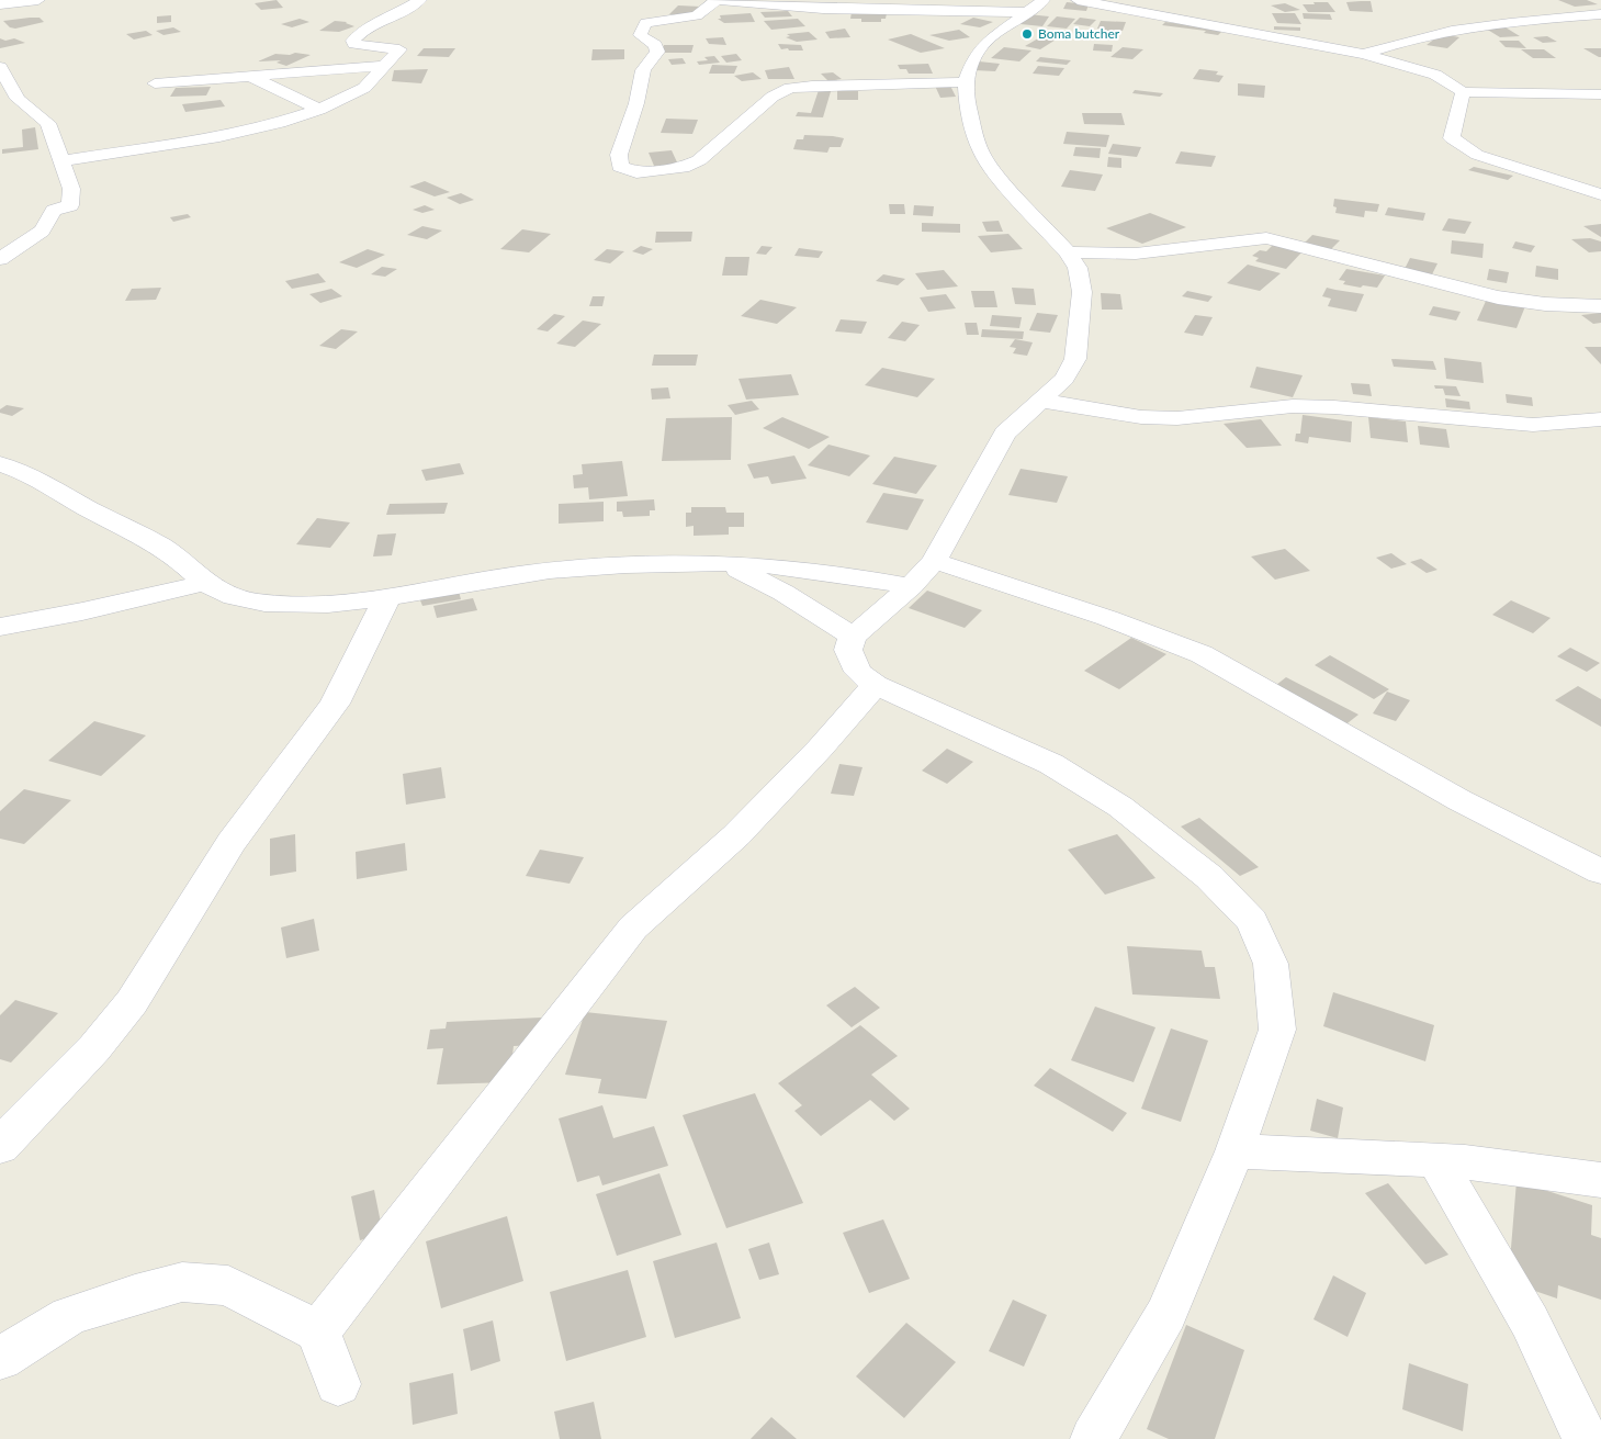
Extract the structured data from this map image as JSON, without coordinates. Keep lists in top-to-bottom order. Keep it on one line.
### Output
{"places":["Boma butcher"]}
